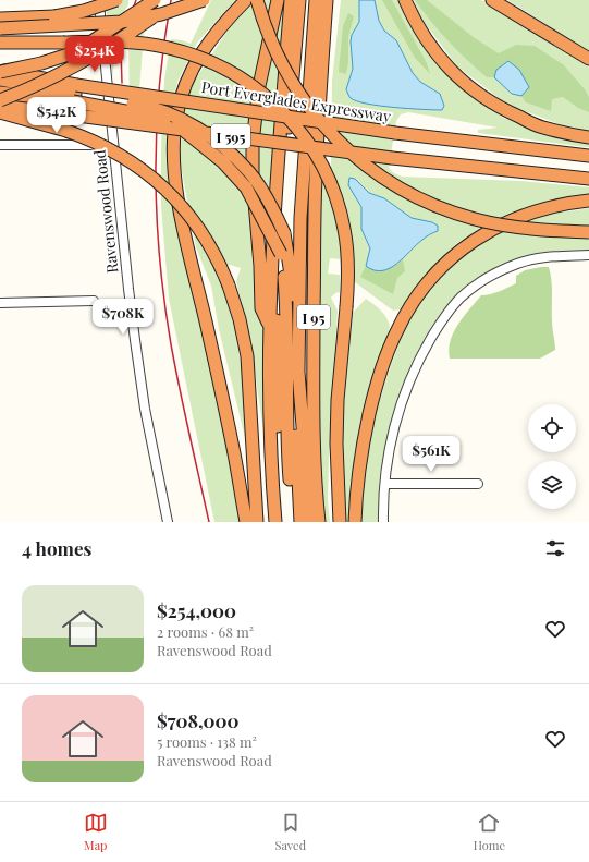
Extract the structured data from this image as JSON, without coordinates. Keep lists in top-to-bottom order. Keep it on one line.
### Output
{"streets":{"highway":["Port Everglades Expressway","I 595","I 95"],"street":["Ravenswood Road"]},"page":{"price":["$254K","$542K","$708K","$561K"],"heading":"4 homes","list":[{"name":"$254,000","note":"2 rooms · 68 m² · Ravenswood Road"},{"name":"$708,000","note":"5 rooms · 138 m² · Ravenswood Road"}],"tabs":["Map","Saved","Home"]}}
